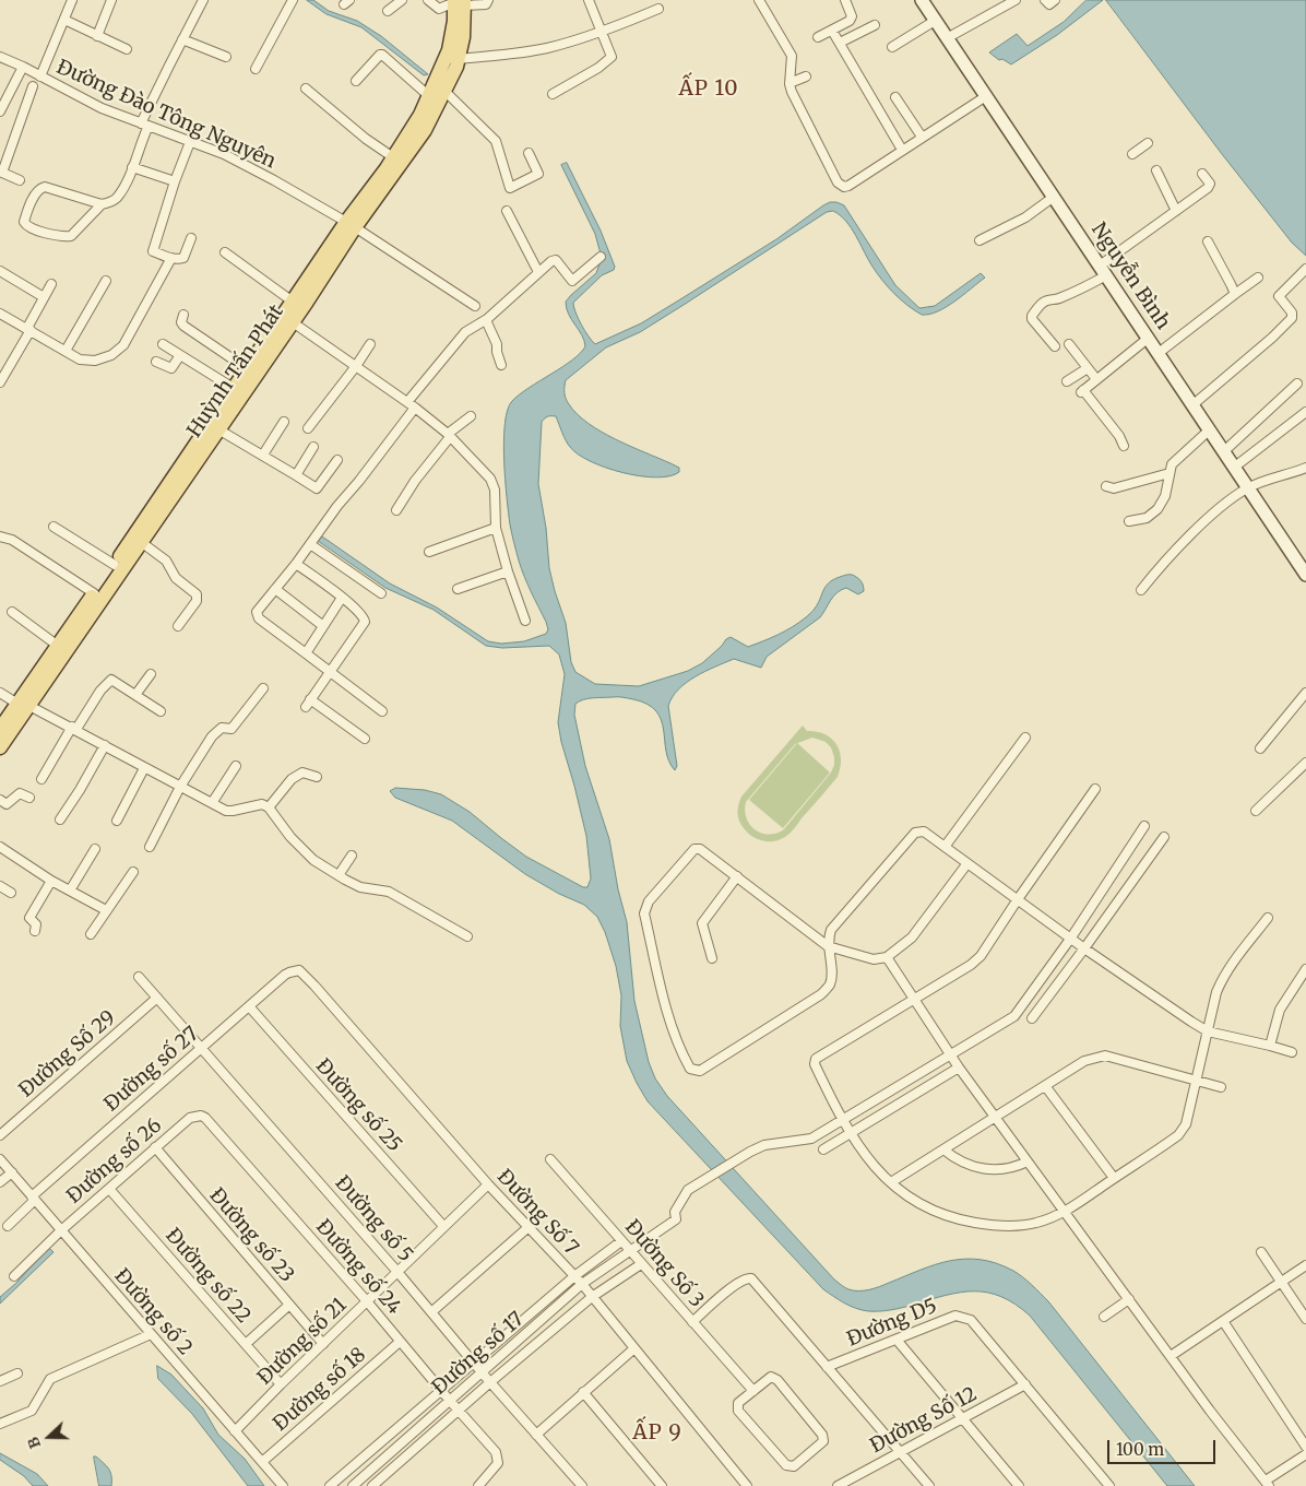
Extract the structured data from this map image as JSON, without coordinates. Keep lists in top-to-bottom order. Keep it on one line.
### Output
{"streets":{"main road":["Nguyễn Bình","Huỳnh Tấn Phát"],"street":["Đường Đào Tông Nguyên","Đường Số 29","Đường số 27","Đường số 25","Đường số 26","Đường Số 7","Đường số 5","Đường số 23","Đường Số 3","Đường số 24","Đường số 22","Đường số 2","Đường D5","Đường số 21","Đường số 17","Đường số 18","Đường Số 12"]},"crossings":[["Đường Đào Tông Nguyên","Huỳnh Tấn Phát"],["Đường Số 29","Đường số 5"],["Đường số 27","Đường số 25"],["Đường số 27","Đường Số 7"],["Đường số 27","Đường số 5"],["Đường số 27","Đường số 2"],["Đường số 25","Đường số 21"],["Đường số 26","Đường số 23"],["Đường số 26","Đường số 24"],["Đường số 26","Đường số 22"],["Đường số 26","Đường số 2"],["Đường Số 7","Đường số 21"],["Đường Số 7","Đường số 17"],["Đường số 5","Đường số 21"],["Đường số 5","Đường số 17"],["Đường số 23","Đường số 21"],["Đường Số 3","Đường số 17"],["Đường số 24","Đường số 21"],["Đường số 24","Đường số 17"],["Đường số 24","Đường số 18"],["Đường số 22","Đường số 21"],["Đường số 2","Đường số 21"],["Đường số 2","Đường số 18"],["Đường D5","Đường Số 12"]],"districts":["ẤP 10","ẤP 9"],"scale_bar":"100 m","north":"left"}
